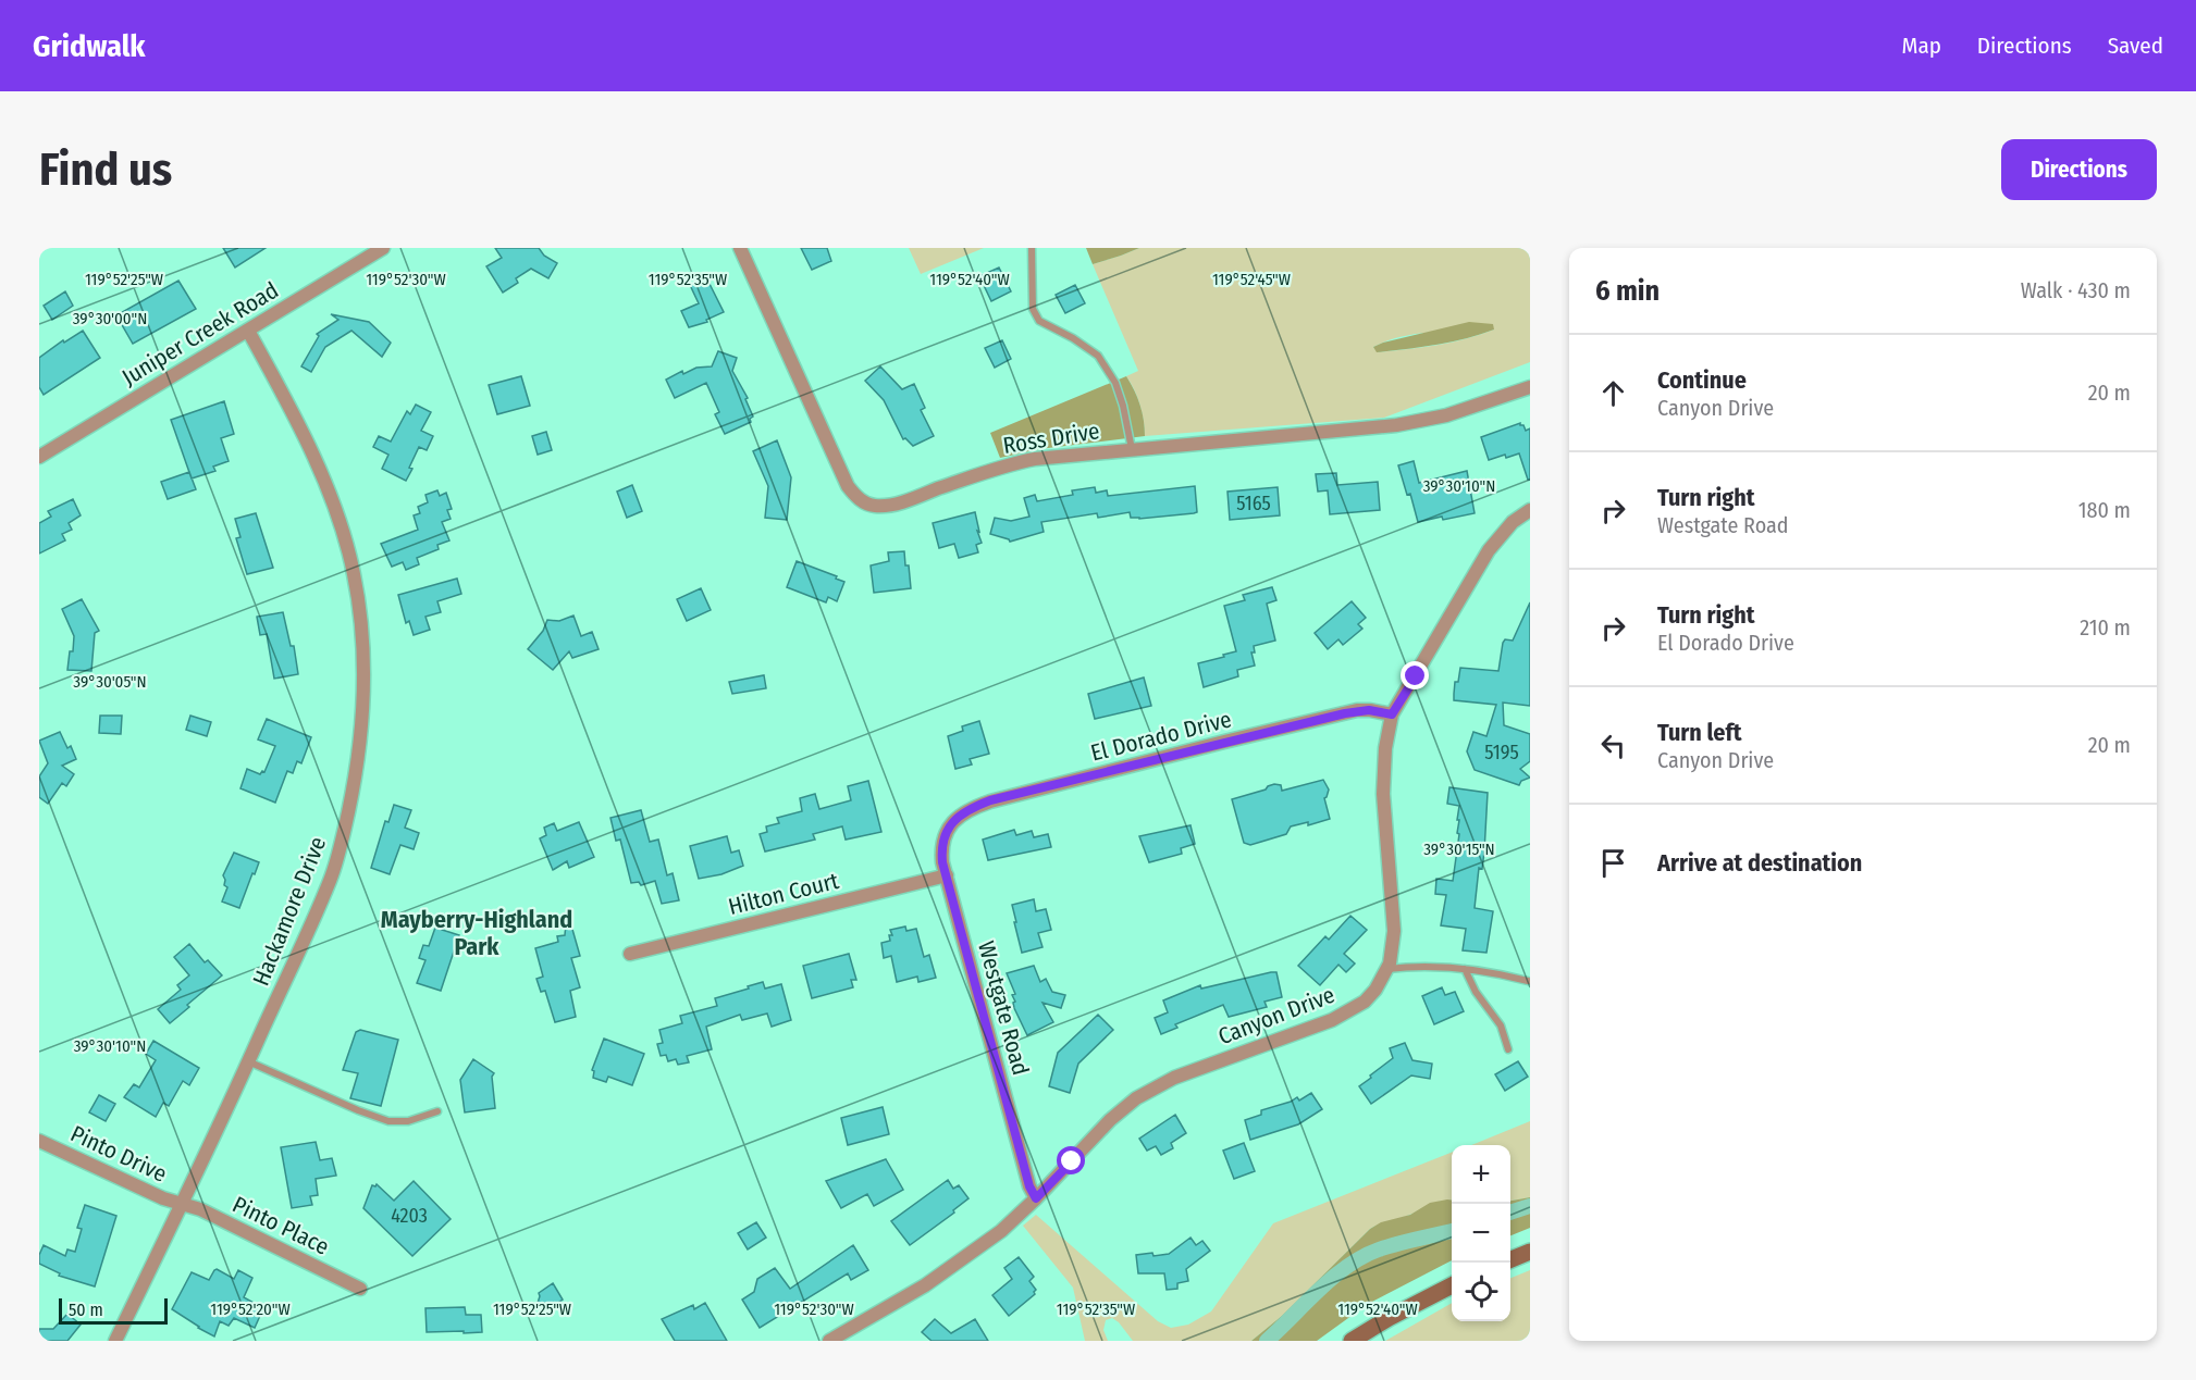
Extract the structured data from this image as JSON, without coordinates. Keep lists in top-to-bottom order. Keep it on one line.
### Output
{"streets":{"street":["Juniper Creek Road","Ross Drive","El Dorado Drive","Hilton Court","Hackamore Drive","Westgate Road","Canyon Drive","Pinto Drive","Pinto Place"]},"crossings":[["Juniper Creek Road","Hackamore Drive"],["El Dorado Drive","Westgate Road"],["El Dorado Drive","Canyon Drive"],["Hilton Court","Westgate Road"],["Hackamore Drive","Pinto Drive"],["Hackamore Drive","Pinto Place"],["Westgate Road","Canyon Drive"],["Pinto Drive","Pinto Place"]],"districts":["Mayberry-Highland Park"],"house_numbers":["5165","5195","4203"],"scale_bar":"50 m","page":{"header":"Gridwalk","nav":["Map","Directions","Saved"],"buttons":"Directions","title":"Find us","heading":["6 min","Walk · 430 m"],"list":[["Continue","Canyon Drive","20 m"],["Turn right","Westgate Road","180 m"],["Turn right","El Dorado Drive","210 m"],["Turn left","Canyon Drive","20 m"],"Arrive at destination"],"map_buttons":["+","−"],"scale":"50 m"},"coordinates":["119°52'35\"W","119°52'25\"W","119°52'30\"W","119°52'40\"W","119°52'45\"W","39°30'00\"N","39°30'10\"N","39°30'05\"N","39°30'15\"N","119°52'20\"W"]}
